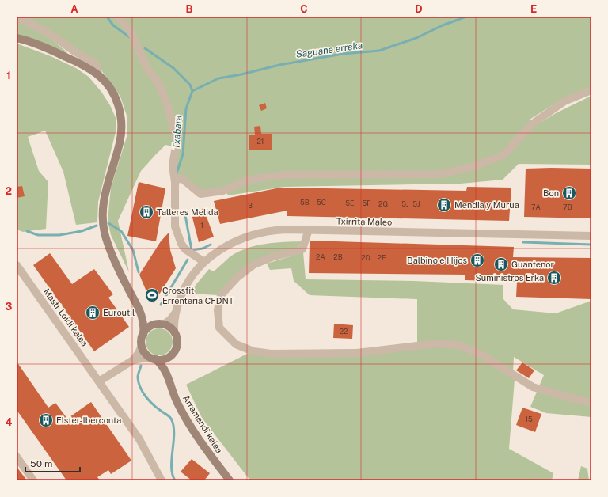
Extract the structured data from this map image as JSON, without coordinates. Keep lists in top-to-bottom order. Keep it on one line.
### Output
{"streets":{"street":["Txirrita Maleo","Masti-Loidi kalea","Arramendi kalea"]},"water":["Saguane erreka","Txabara"],"places":{"building":["Bon","Mendia y Murua","Talleres Melida","Balbino e Hijos","Guantenor","Suministros Erka","Euroutil","Elster-Iberconta"],"sports":["Crossfit Errenteria CFDNT"]},"house_numbers":["21","5B","5C","5E","5F","2G","5J","5J","3","7A","7B","1","2A","2B","2D","2E","22","15"],"scale_bar":"50 m","grid":{"columns":["A","B","C","D","E"],"rows":["1","2","3","4"]}}
